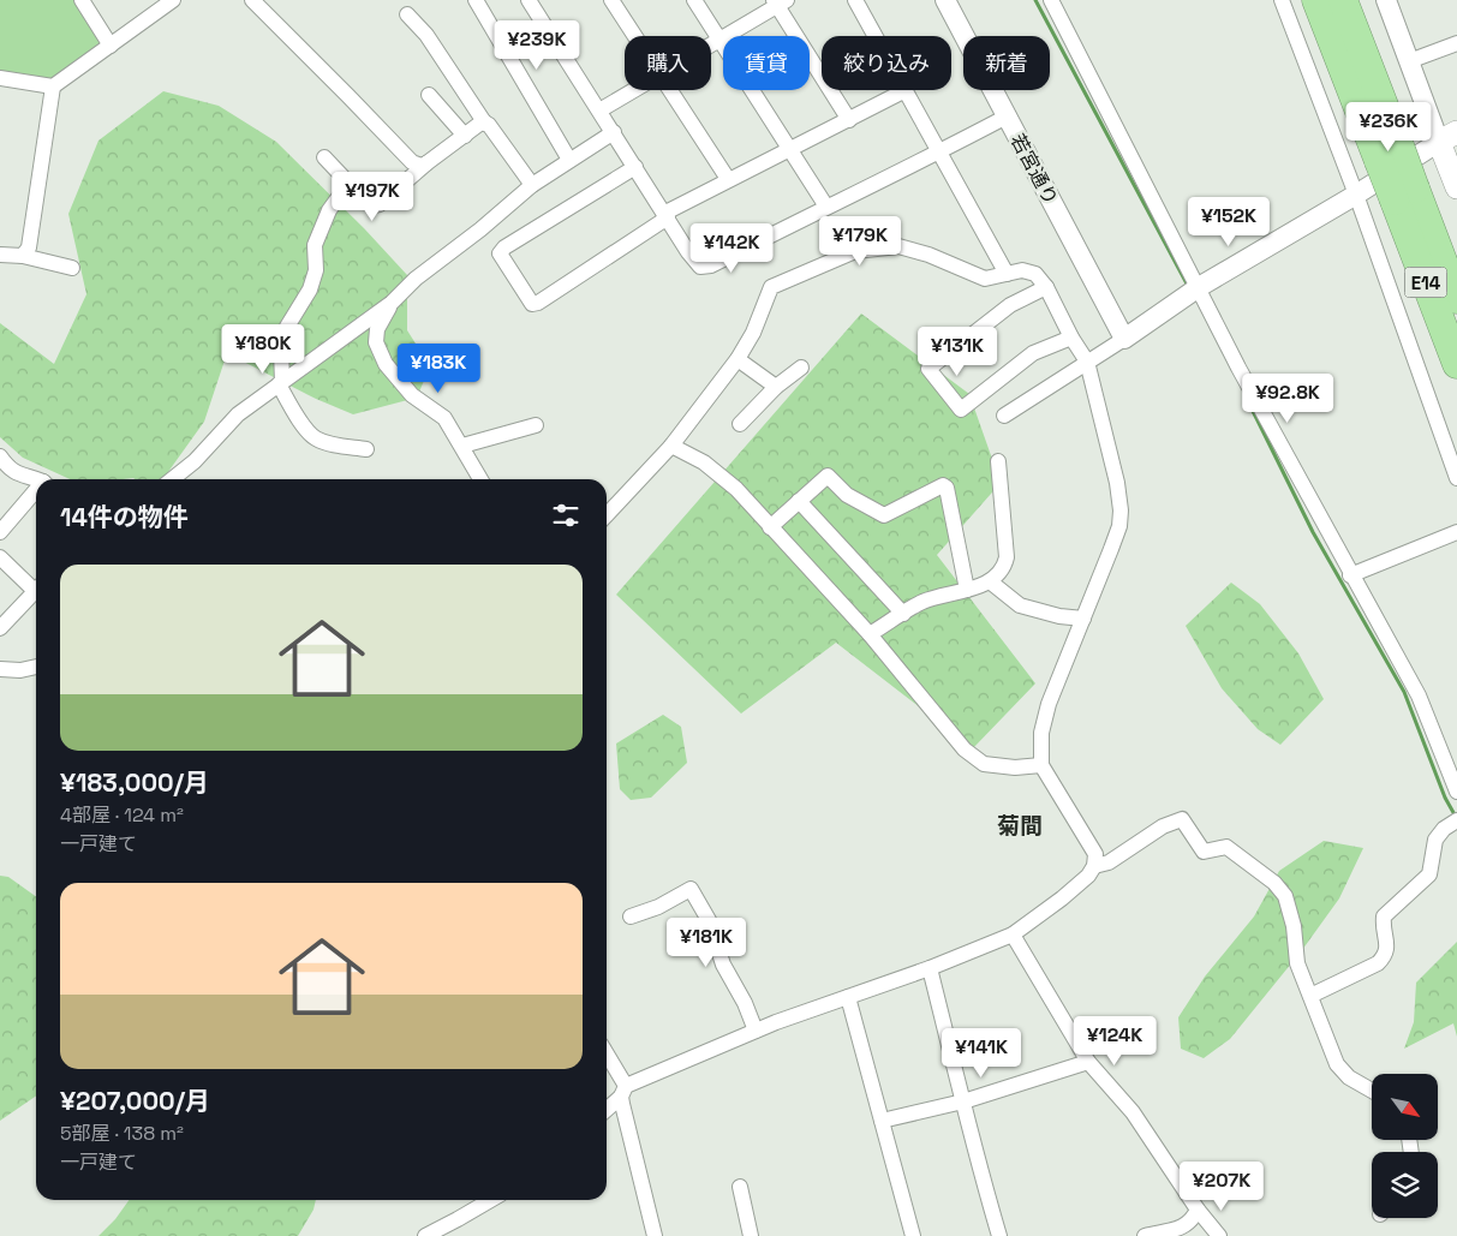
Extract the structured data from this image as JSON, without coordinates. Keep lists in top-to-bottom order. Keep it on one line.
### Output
{"streets":{"highway":["E14"],"street":["若宮通り"]},"districts":["菊間"],"north":"bottom right","page":{"price":["¥239K","¥236K","¥197K","¥152K","¥179K","¥142K","¥180K","¥131K","¥183K","¥92.8K","¥181K","¥124K","¥141K","¥207K"],"chip":["購入","賃貸","絞り込み","新着"],"heading":"14件の物件","list":[{"name":"¥183,000/月","note":"4部屋 · 124 m² · 一戸建て"},{"name":"¥207,000/月","note":"5部屋 · 138 m² · 一戸建て"}]}}
